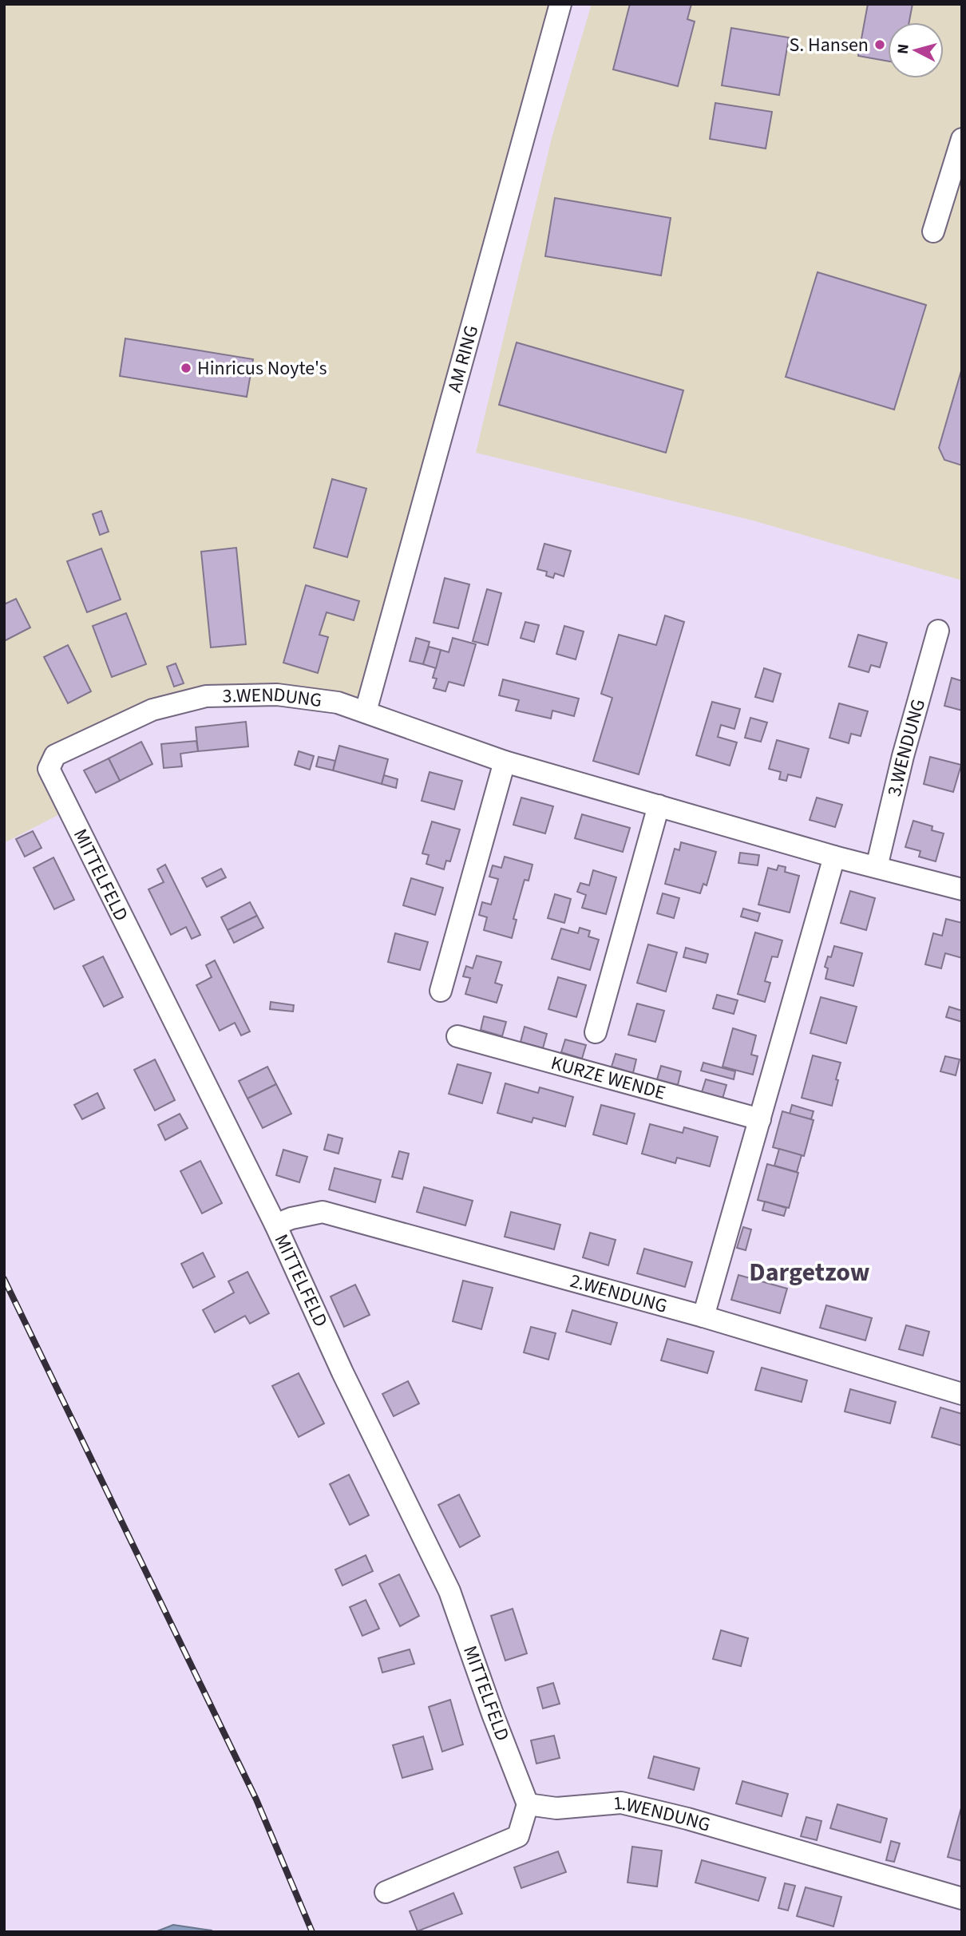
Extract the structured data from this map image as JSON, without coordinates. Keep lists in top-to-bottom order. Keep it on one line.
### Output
{"streets":{"street":["AM RING","3.WENDUNG","MITTELFELD","KURZE WENDE","2.WENDUNG","1.WENDUNG"]},"crossings":[["AM RING","3.WENDUNG"],["3.WENDUNG","MITTELFELD"],["MITTELFELD","2.WENDUNG"],["MITTELFELD","1.WENDUNG"]],"districts":["Dargetzow"],"places":["S. Hansen","Hinricus Noyte's"],"north":"left"}
